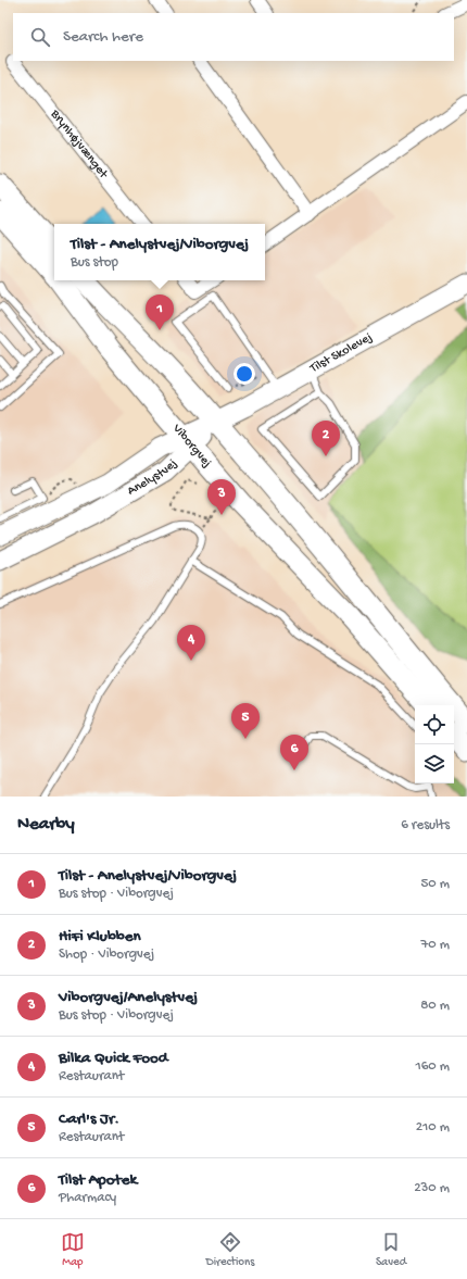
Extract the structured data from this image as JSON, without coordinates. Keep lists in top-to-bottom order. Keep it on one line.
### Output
{"streets":{"main road":["Viborgvej"],"street":["Brynhøjvænget","Tilst Skolevej","Anelystvej"]},"crossings":[["Tilst Skolevej","Anelystvej"],["Viborgvej","Anelystvej"]],"page":{"search":"Search here","popup":["Tilst - Anelystvej/Viborgvej","Bus stop"],"pins":["1","2","3","4","5","6"],"heading":["Nearby","6 results"],"list":[{"mark":"1","name":"Tilst - Anelystvej/Viborgvej","note":"Bus stop · Viborgvej","value":"50 m"},{"mark":"2","name":"HiFi Klubben","note":"Shop · Viborgvej","value":"70 m"},{"mark":"3","name":"Viborgvej/Anelystvej","note":"Bus stop · Viborgvej","value":"80 m"},{"mark":"4","name":"Bilka Quick Food","note":"Restaurant","value":"160 m"},{"mark":"5","name":"Carl's Jr.","note":"Restaurant","value":"210 m"},{"mark":"6","name":"Tilst Apotek","note":"Pharmacy","value":"230 m"}],"nav":["Map","Directions","Saved"]}}
